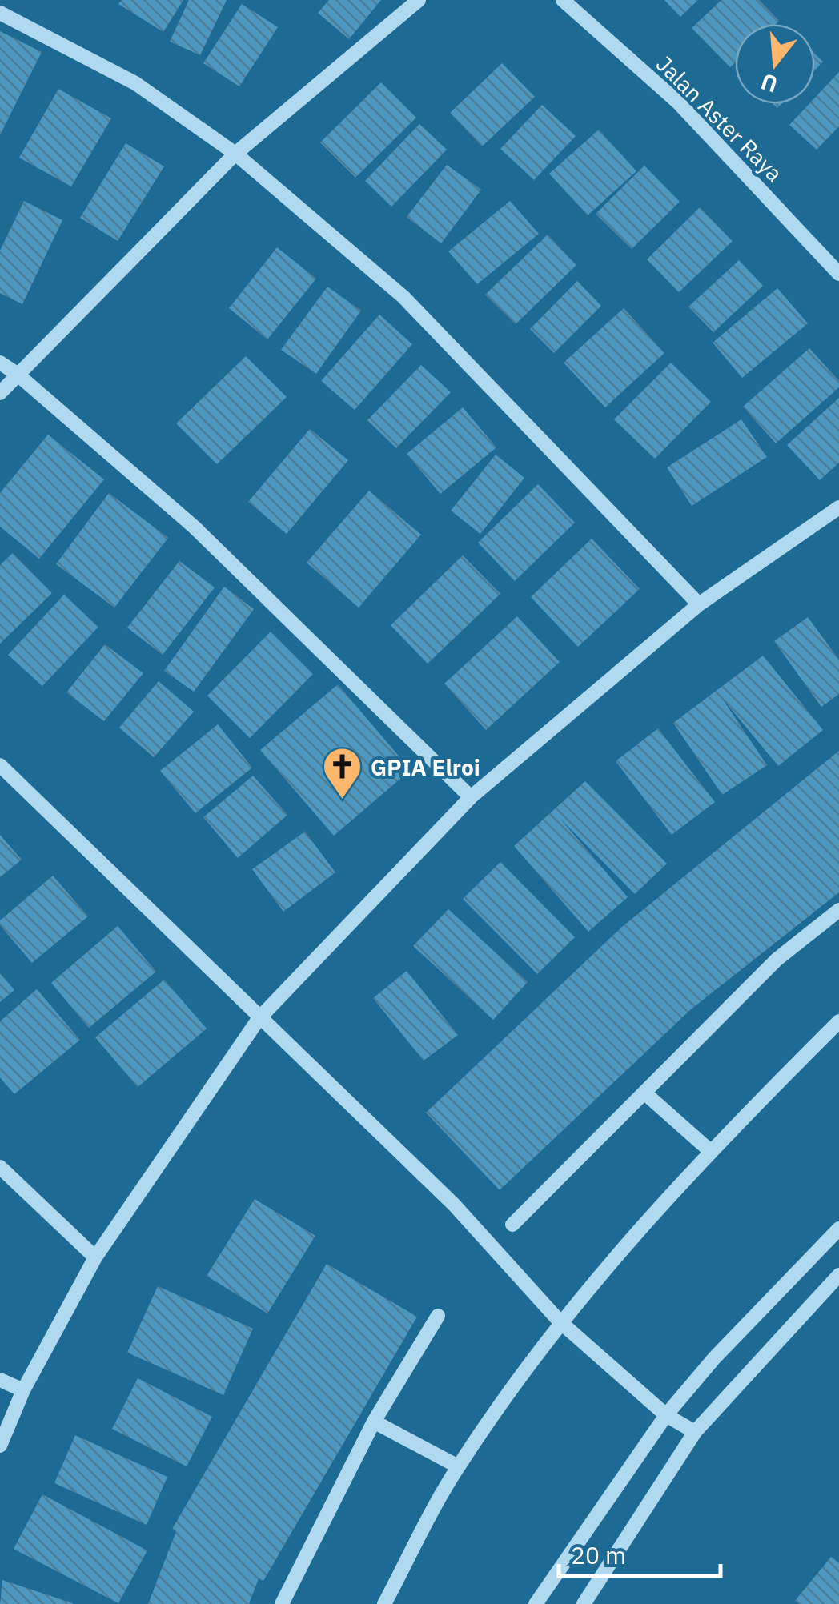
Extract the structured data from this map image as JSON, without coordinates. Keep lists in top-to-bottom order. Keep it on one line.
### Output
{"streets":{"street":["Jalan Aster Raya"]},"places":{"church":["GPIA Elroi"]},"scale_bar":"20 m","north":"bottom"}
